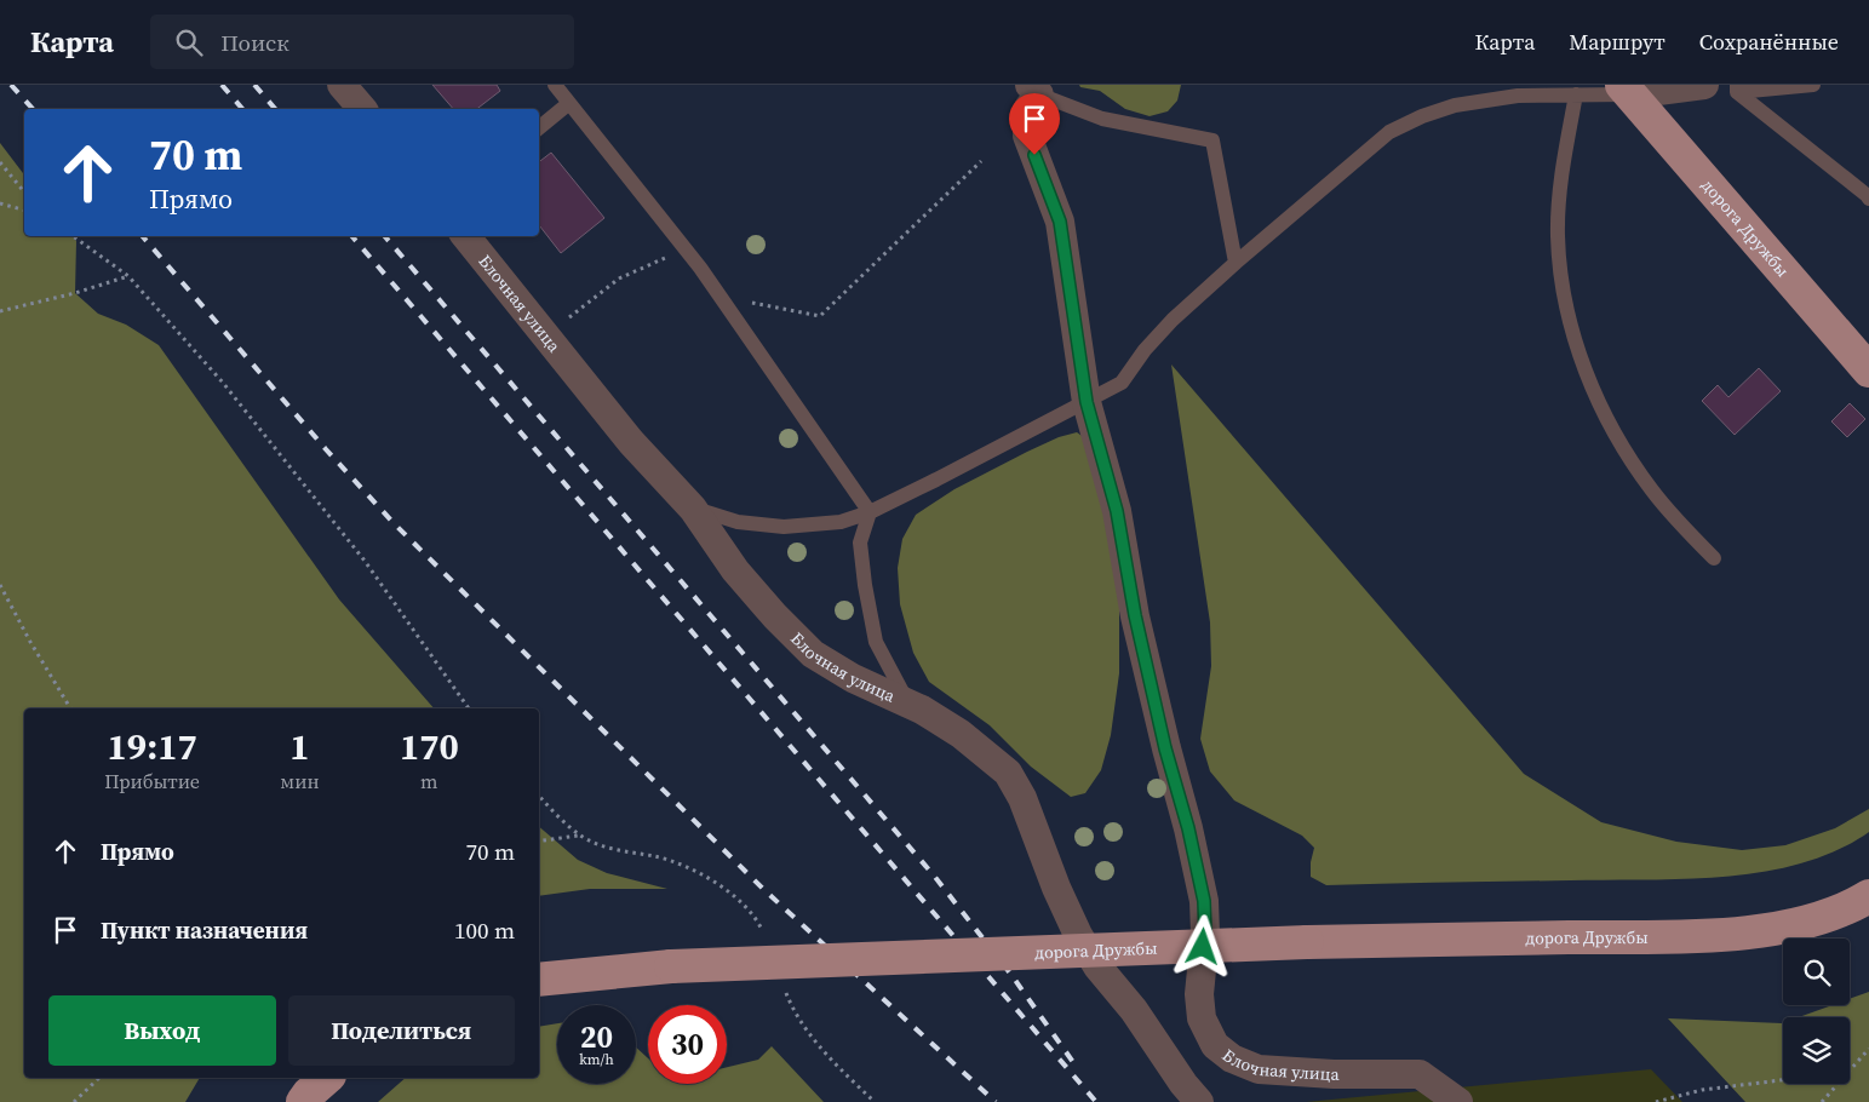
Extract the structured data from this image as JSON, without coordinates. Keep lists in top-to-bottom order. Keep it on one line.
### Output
{"streets":{"main road":["дорога Дружбы"],"street":["Блочная улица"]},"page":{"header":"Карта","search":"Поиск","nav":["Карта","Маршрут","Сохранённые"],"turn":["70 m","Прямо"],"eta":["19:17","Прибытие","1","мин","170","m"],"list":[{"name":"Прямо","value":"70 m"},{"name":"Пункт назначения","value":"100 m"}],"buttons":["Выход","Поделиться"],"speed":"20 km/h","limit":"30"}}
